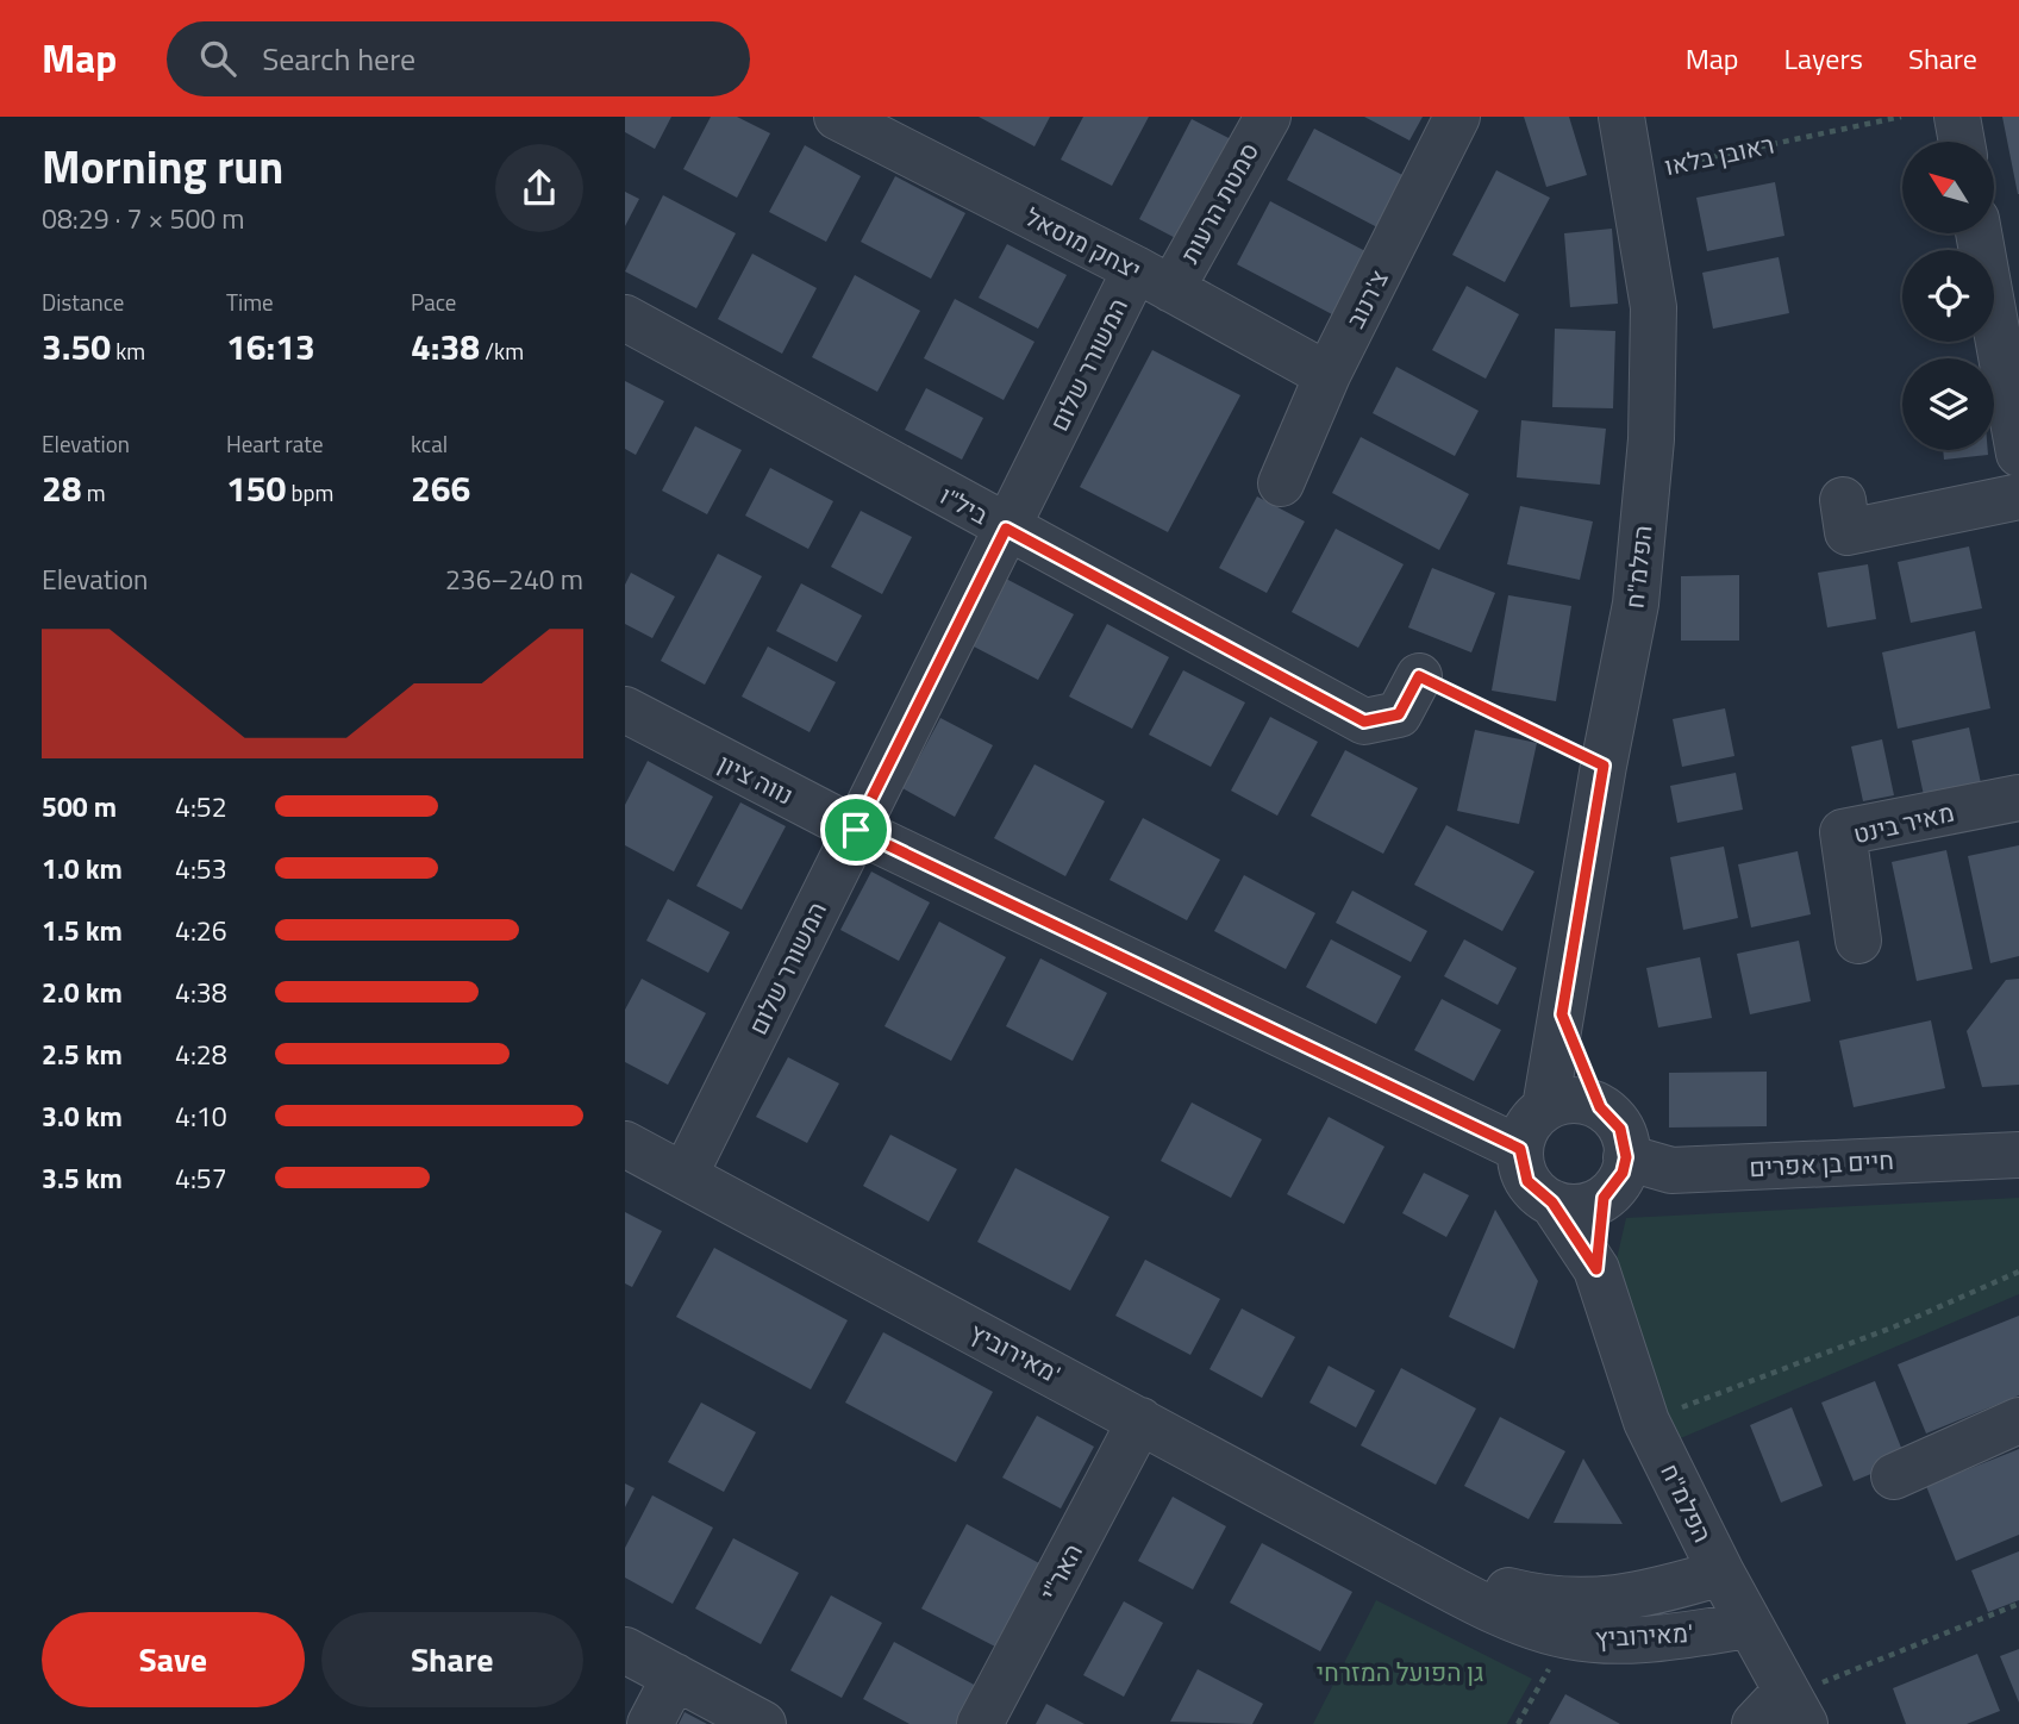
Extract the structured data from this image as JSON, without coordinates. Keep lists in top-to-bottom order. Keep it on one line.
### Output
{"streets":{"street":["סמטת הרעות","יצחק מוסאל","צ'רנוב","המשורר שלום","ביל\"ו","הפלמ\"ח","נווה ציון","מאיר בינט","חיים בן אפרים","מאירוביץ'","האר\"י"],"path":["ראובן בלאו"]},"crossings":[["ראובן בלאו","הפלמ\"ח"],["סמטת הרעות","יצחק מוסאל"],["סמטת הרעות","המשורר שלום"],["יצחק מוסאל","צ'רנוב"],["יצחק מוסאל","המשורר שלום"],["המשורר שלום","ביל\"ו"],["המשורר שלום","נווה ציון"],["המשורר שלום","מאירוביץ'"],["הפלמ\"ח","נווה ציון"],["הפלמ\"ח","חיים בן אפרים"],["הפלמ\"ח","מאירוביץ'"],["נווה ציון","חיים בן אפרים"],["מאירוביץ'","האר\"י"]],"parks":["גן הפועל המזרחי"],"north":"top left","page":{"header":"Map","search":"Search here","nav":["Map","Layers","Share"],"heading":["Morning run","08:29 · 7 × 500 m"],"stats":[["Distance","3.50 km"],["Time","16:13"],["Pace","4:38 /km"],["Elevation","28 m"],["Heart rate","150 bpm"],["kcal","266"]],"chart":["Elevation","236–240 m"],"list":[{"name":"500 m","note":"4:52"},{"name":"1.0 km","note":"4:53"},{"name":"1.5 km","note":"4:26"},{"name":"2.0 km","note":"4:38"},{"name":"2.5 km","note":"4:28"},{"name":"3.0 km","note":"4:10"},{"name":"3.5 km","note":"4:57"}],"buttons":["Save","Share"]}}
